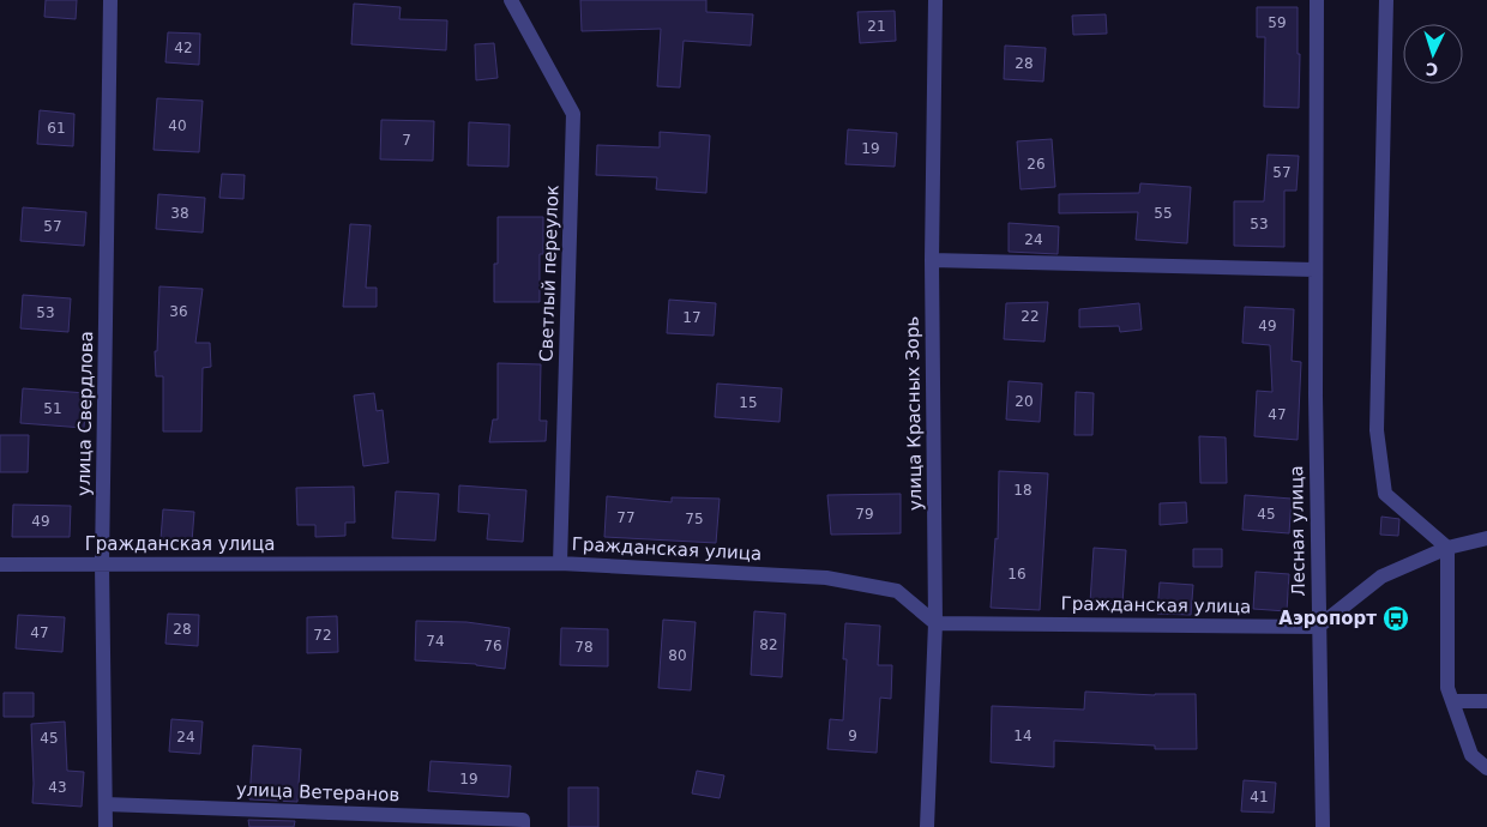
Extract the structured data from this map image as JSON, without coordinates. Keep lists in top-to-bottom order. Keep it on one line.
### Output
{"streets":{"street":["Светлый переулок","улица Свердлова","улица Красных Зорь","Лесная улица","Гражданская улица","улица Ветеранов"]},"crossings":[["Светлый переулок","Гражданская улица"],["улица Свердлова","Гражданская улица"],["улица Свердлова","улица Ветеранов"],["улица Красных Зорь","Гражданская улица"],["Лесная улица","Гражданская улица"]],"places":{"bus stop":["Аэропорт"]},"house_numbers":["59","21","42","28","40","61","7","19","26","57","38","55","53","57","24","36","53","22","17","49","20","15","51","47","18","79","45","77","75","49","16","28","47","72","74","82","76","78","80","9","14","24","45","19","43","41"],"north":"bottom"}
